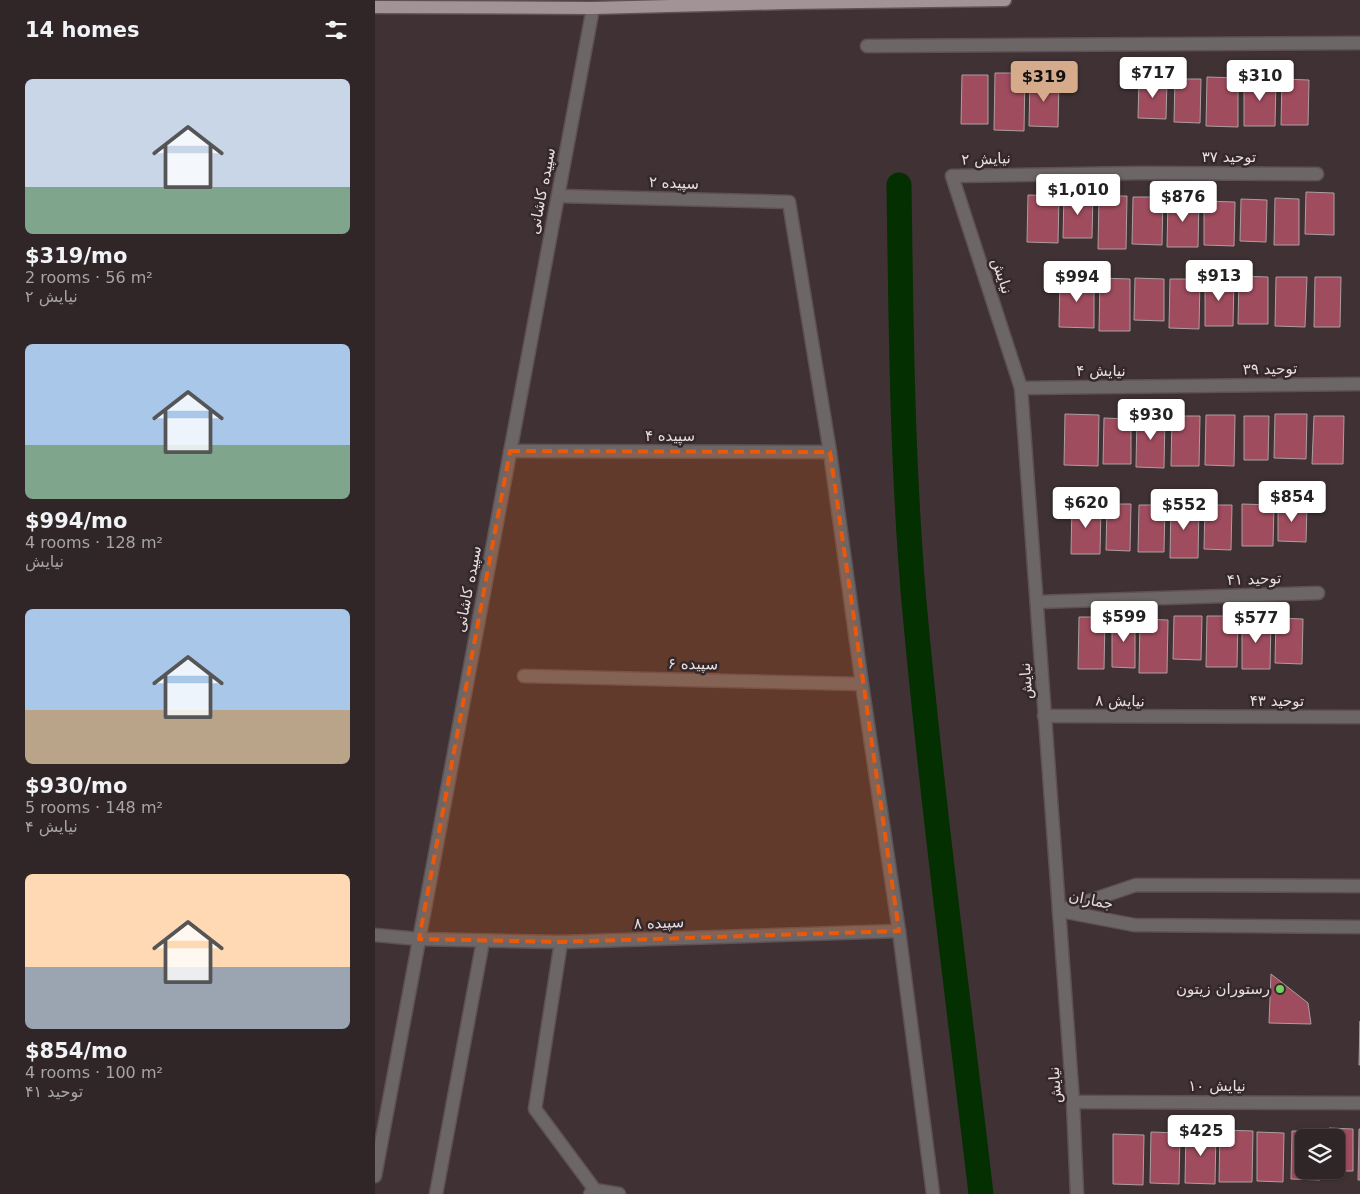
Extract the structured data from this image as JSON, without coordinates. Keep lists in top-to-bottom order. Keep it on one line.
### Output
{"streets":{"street":["توحید ۳۷","نیایش ۲","سپیده ۲","سپیده کاشانی","نیایش","توحید ۳۹","نیایش ۴","سپیده ۴","توحید ۴۱","سپیده ۶","نیایش ۸","توحید ۴۳","جماران","سپیده ۸","نیایش ۱۰"]},"crossings":[["توحید ۳۷","نیایش ۲"],["نیایش ۲","نیایش"],["سپیده ۲","سپیده کاشانی"],["سپیده ۲","سپیده ۴"],["سپیده کاشانی","سپیده ۴"],["سپیده کاشانی","سپیده ۸"],["نیایش","نیایش ۴"],["نیایش","توحید ۴۱"],["نیایش","نیایش ۸"],["نیایش","جماران"],["نیایش","نیایش ۱۰"],["توحید ۳۹","نیایش ۴"],["نیایش ۸","توحید ۴۳"]],"places":["رستوران زیتون"],"page":{"heading":"14 homes","price":["$717","$310","$319","$1,010","$876","$913","$994","$930","$854","$620","$552","$599","$577","$425"],"list":[{"name":"$319/mo","note":"2 rooms · 56 m² · نیایش ۲"},{"name":"$994/mo","note":"4 rooms · 128 m² · نیایش"},{"name":"$930/mo","note":"5 rooms · 148 m² · نیایش ۴"},{"name":"$854/mo","note":"4 rooms · 100 m² · توحید ۴۱"}]}}
